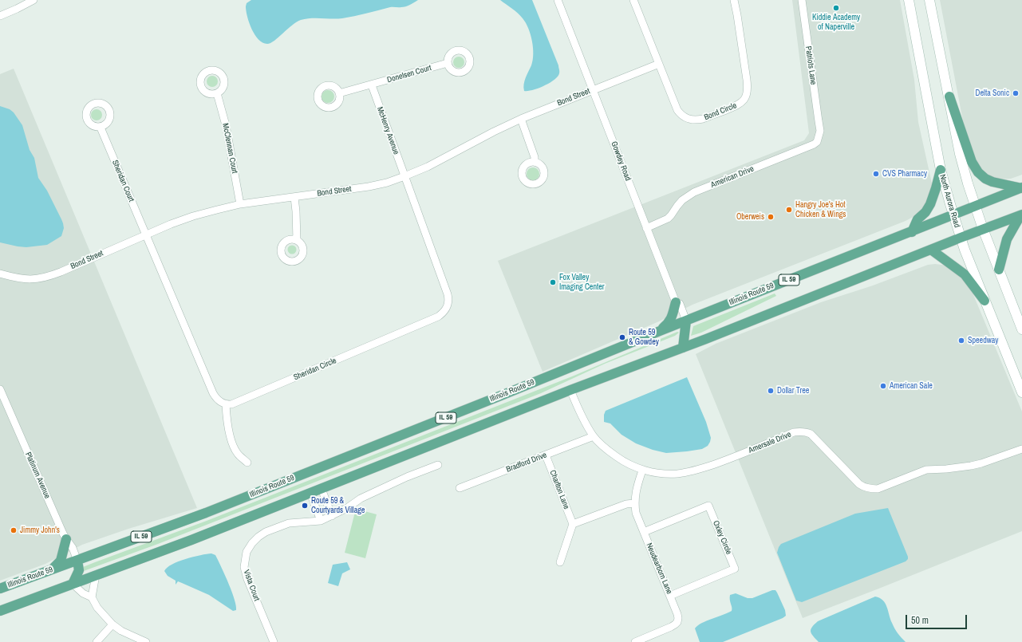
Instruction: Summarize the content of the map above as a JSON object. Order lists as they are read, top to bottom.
{
  "streets": {
    "main road": ["North Aurora Road", "IL 59", "Illinois Route 59"],
    "street": [
      "Patriots Lane",
      "Donelsen Court",
      "Bond Street",
      "Bond Circle",
      "McHenry Avenue",
      "McClennan Court",
      "Gowdey Road",
      "American Drive",
      "Sheridan Court",
      "Sheridan Circle",
      "Amersale Drive",
      "Bradford Drive",
      "Platinum Avenue",
      "Charlton Lane",
      "Oxley Circle",
      "Neudearborn Lane",
      "Vista Court"
    ]
  },
  "crossings": [
    ["Patriots Lane", "American Drive"],
    ["Donelsen Court", "McHenry Avenue"],
    ["Bond Street", "Bond Circle"],
    ["Bond Street", "McHenry Avenue"],
    ["Bond Street", "McClennan Court"],
    ["Bond Street", "Gowdey Road"],
    ["Bond Street", "Sheridan Court"],
    ["Bond Street", "Sheridan Circle"],
    ["McHenry Avenue", "Sheridan Circle"],
    ["Gowdey Road", "American Drive"],
    ["Gowdey Road", "Illinois Route 59"],
    ["North Aurora Road", "IL 59"],
    ["North Aurora Road", "Illinois Route 59"],
    ["IL 59", "Amersale Drive"],
    ["Illinois Route 59", "Platinum Avenue"],
    ["Amersale Drive", "Bradford Drive"],
    ["Amersale Drive", "Neudearborn Lane"],
    ["Bradford Drive", "Charlton Lane"],
    ["Oxley Circle", "Neudearborn Lane"]
  ],
  "places": [
    "Kiddie Academy of Naperville",
    "Delta Sonic",
    "CVS Pharmacy",
    "Hangry Joe's Hot Chicken & Wings",
    "Oberweis",
    "Fox Valley Imaging Center",
    "Route 59 & Gowdey",
    "Speedway",
    "American Sale",
    "Dollar Tree",
    "Route 59 & Courtyards Village",
    "Jimmy John's"
  ],
  "scale_bar": "50 m"
}
